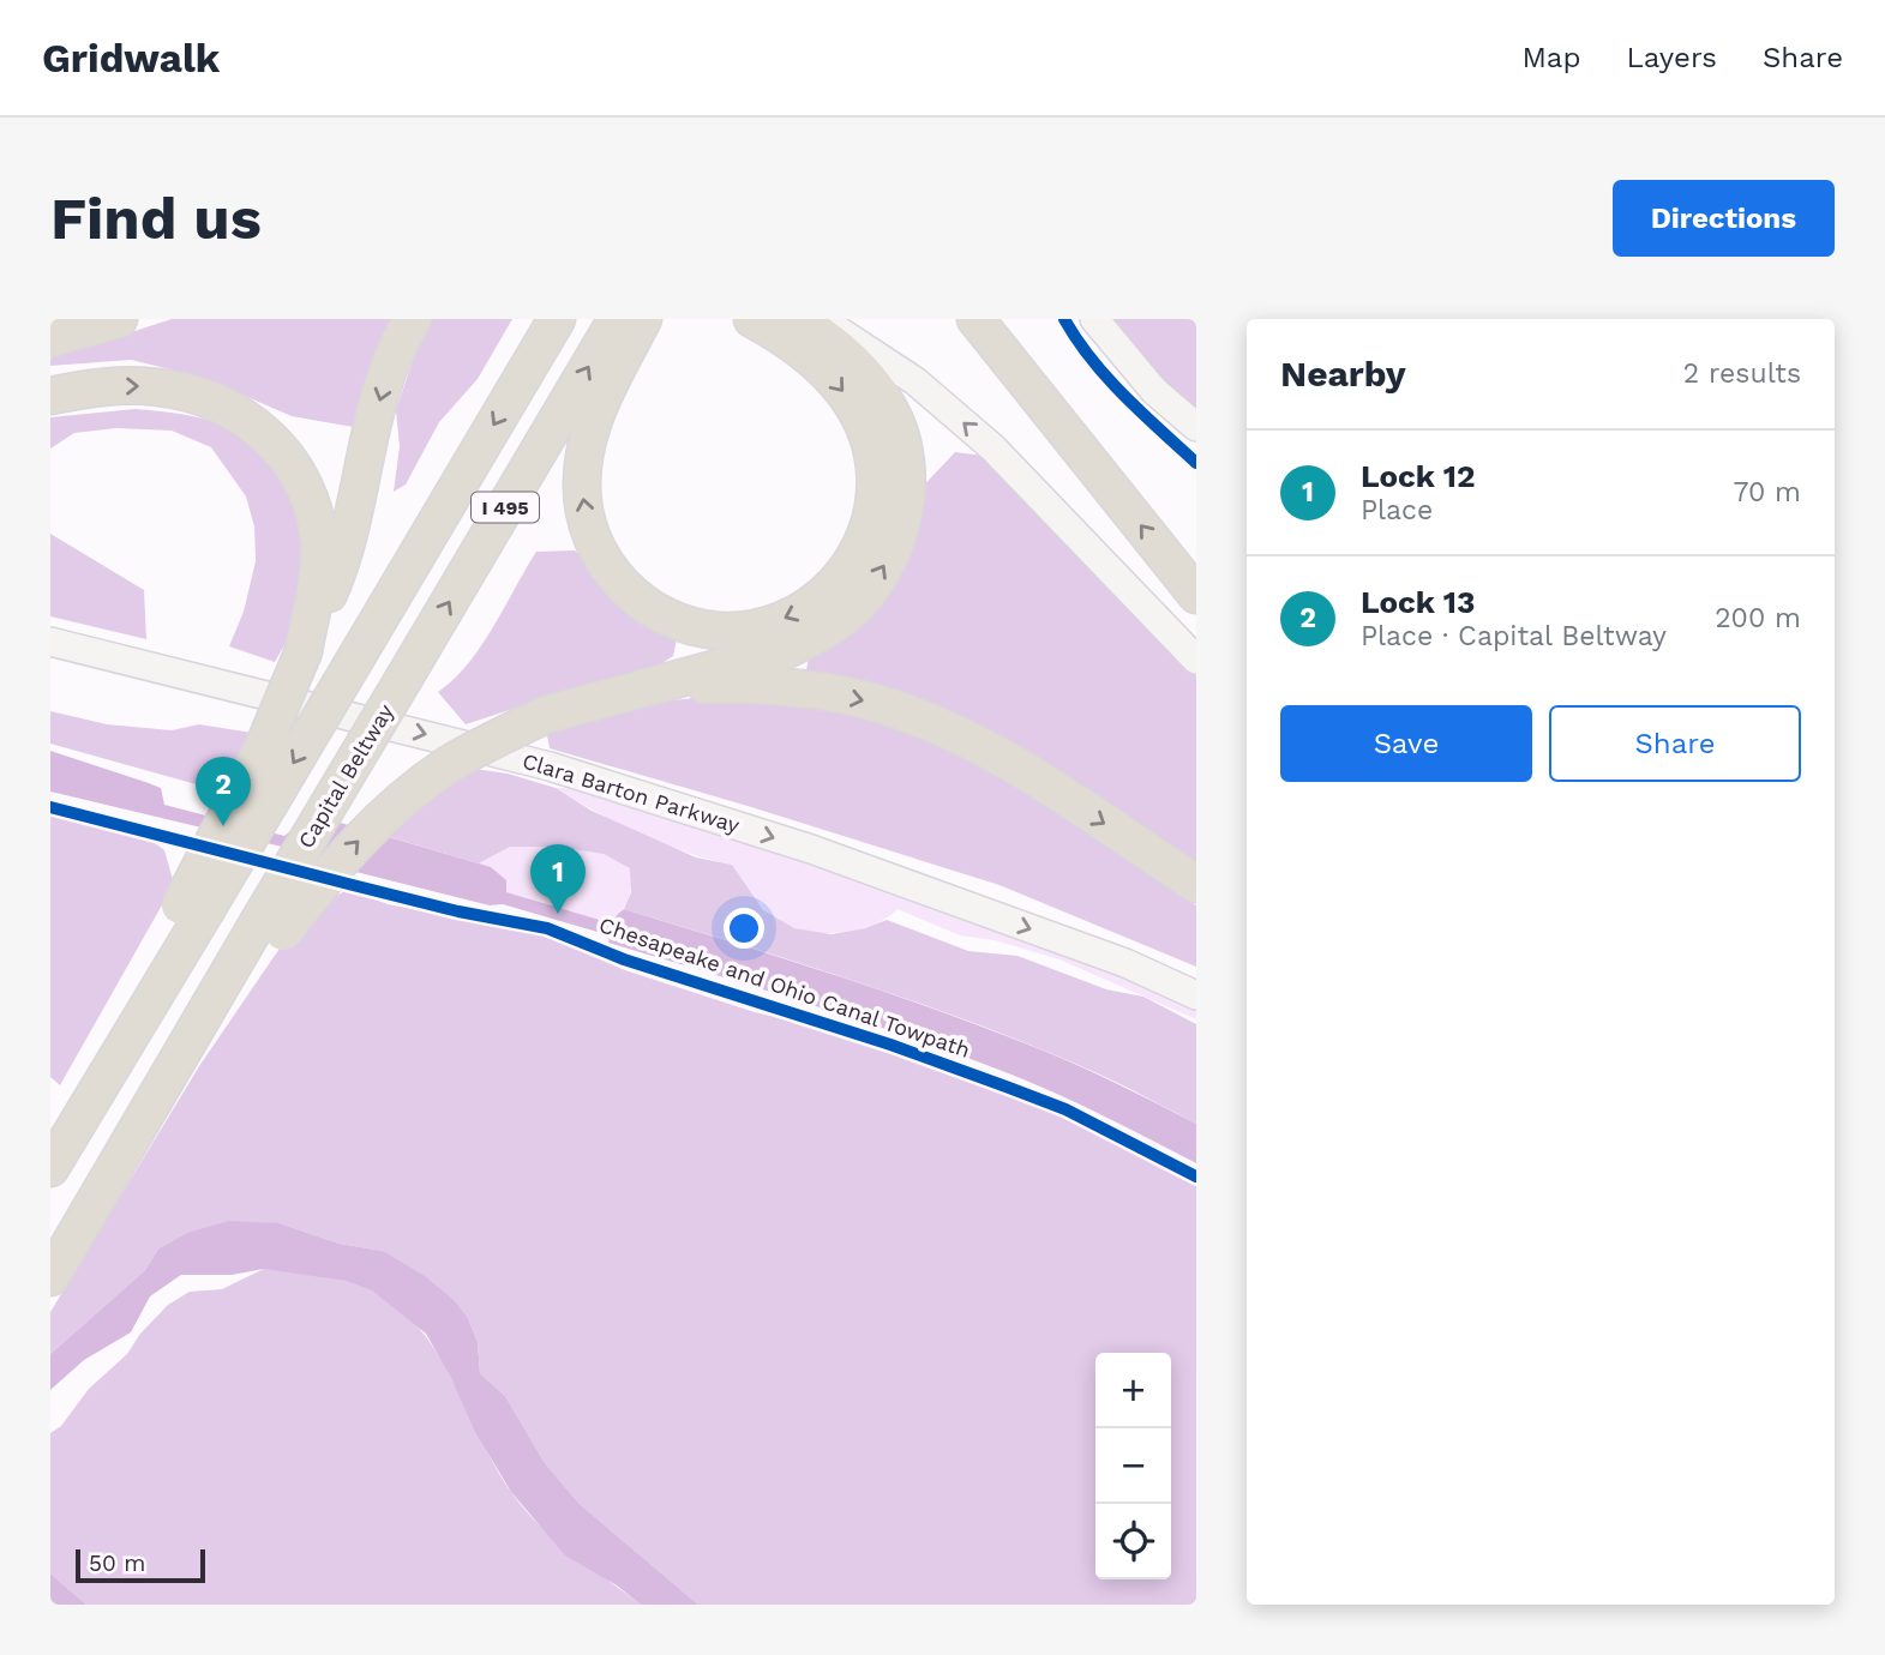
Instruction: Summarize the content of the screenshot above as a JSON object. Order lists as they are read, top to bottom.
{
  "streets": {
    "highway": ["I 495", "Capital Beltway"],
    "main road": ["Clara Barton Parkway"],
    "cycle path": ["Chesapeake and Ohio Canal Towpath"]
  },
  "one_way": ["Clara Barton Parkway"],
  "scale_bar": "50 m",
  "page": {
    "header": "Gridwalk",
    "nav": ["Map", "Layers", "Share"],
    "buttons": [
      "Directions",
      ["Save", "Share"]
    ],
    "title": "Find us",
    "heading": ["Nearby", "2 results"],
    "list": [
      {
        "mark": "1",
        "name": "Lock 12",
        "note": "Place",
        "value": "70 m"
      },
      {
        "mark": "2",
        "name": "Lock 13",
        "note": "Place · Capital Beltway",
        "value": "200 m"
      }
    ],
    "pins": ["2", "1"],
    "map_buttons": ["+", "−"],
    "scale": "50 m"
  }
}
